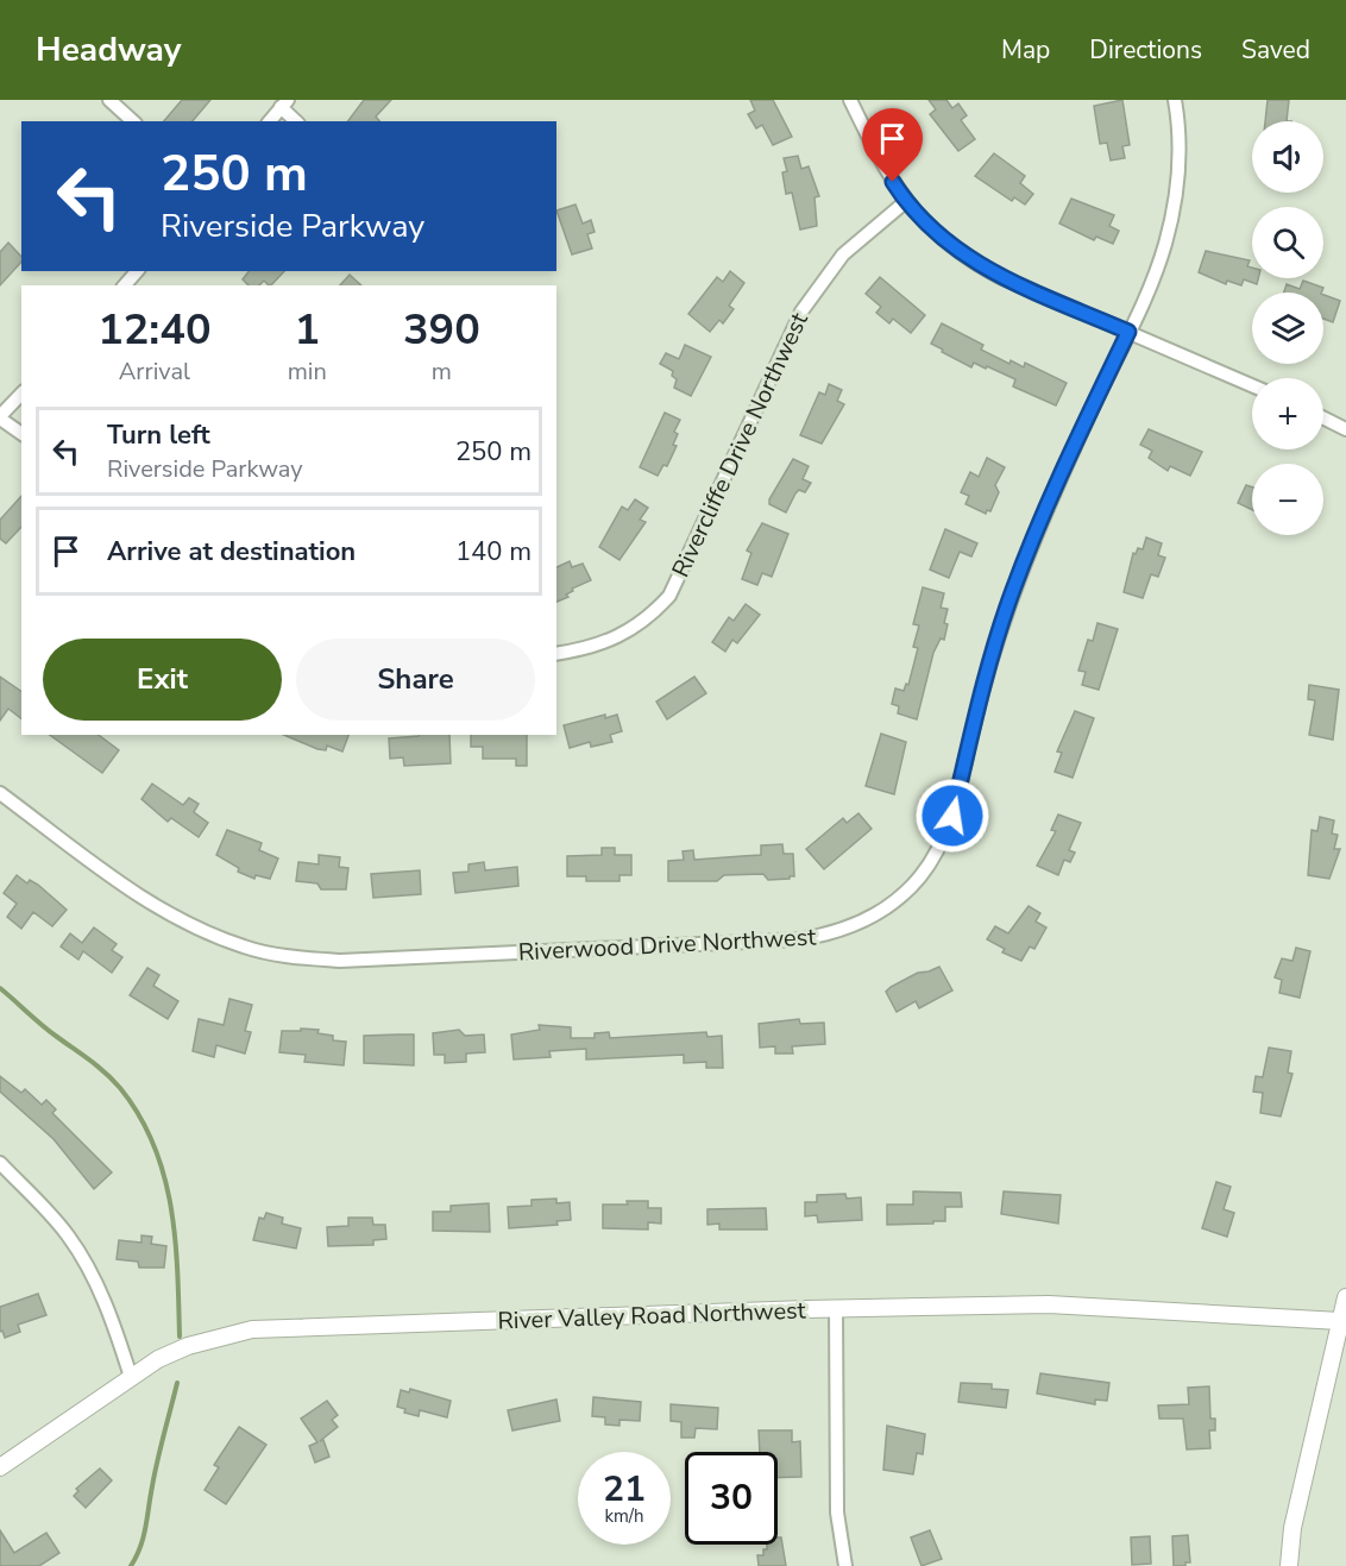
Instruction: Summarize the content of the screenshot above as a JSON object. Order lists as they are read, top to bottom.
{
  "streets": {
    "street": ["Rivercliffe Drive Northwest", "Riverwood Drive Northwest", "River Valley Road Northwest"]
  },
  "page": {
    "header": "Headway",
    "nav": ["Map", "Directions", "Saved"],
    "map_buttons": ["+", "−"],
    "turn": ["250 m", "Riverside Parkway"],
    "eta": [
      "12:40",
      "Arrival",
      "1",
      "min",
      "390",
      "m"
    ],
    "list": [
      {
        "name": "Turn left",
        "note": "Riverside Parkway",
        "value": "250 m"
      },
      {
        "name": "Arrive at destination",
        "value": "140 m"
      }
    ],
    "buttons": ["Exit", "Share"],
    "speed": "21 km/h",
    "limit": "30"
  }
}
